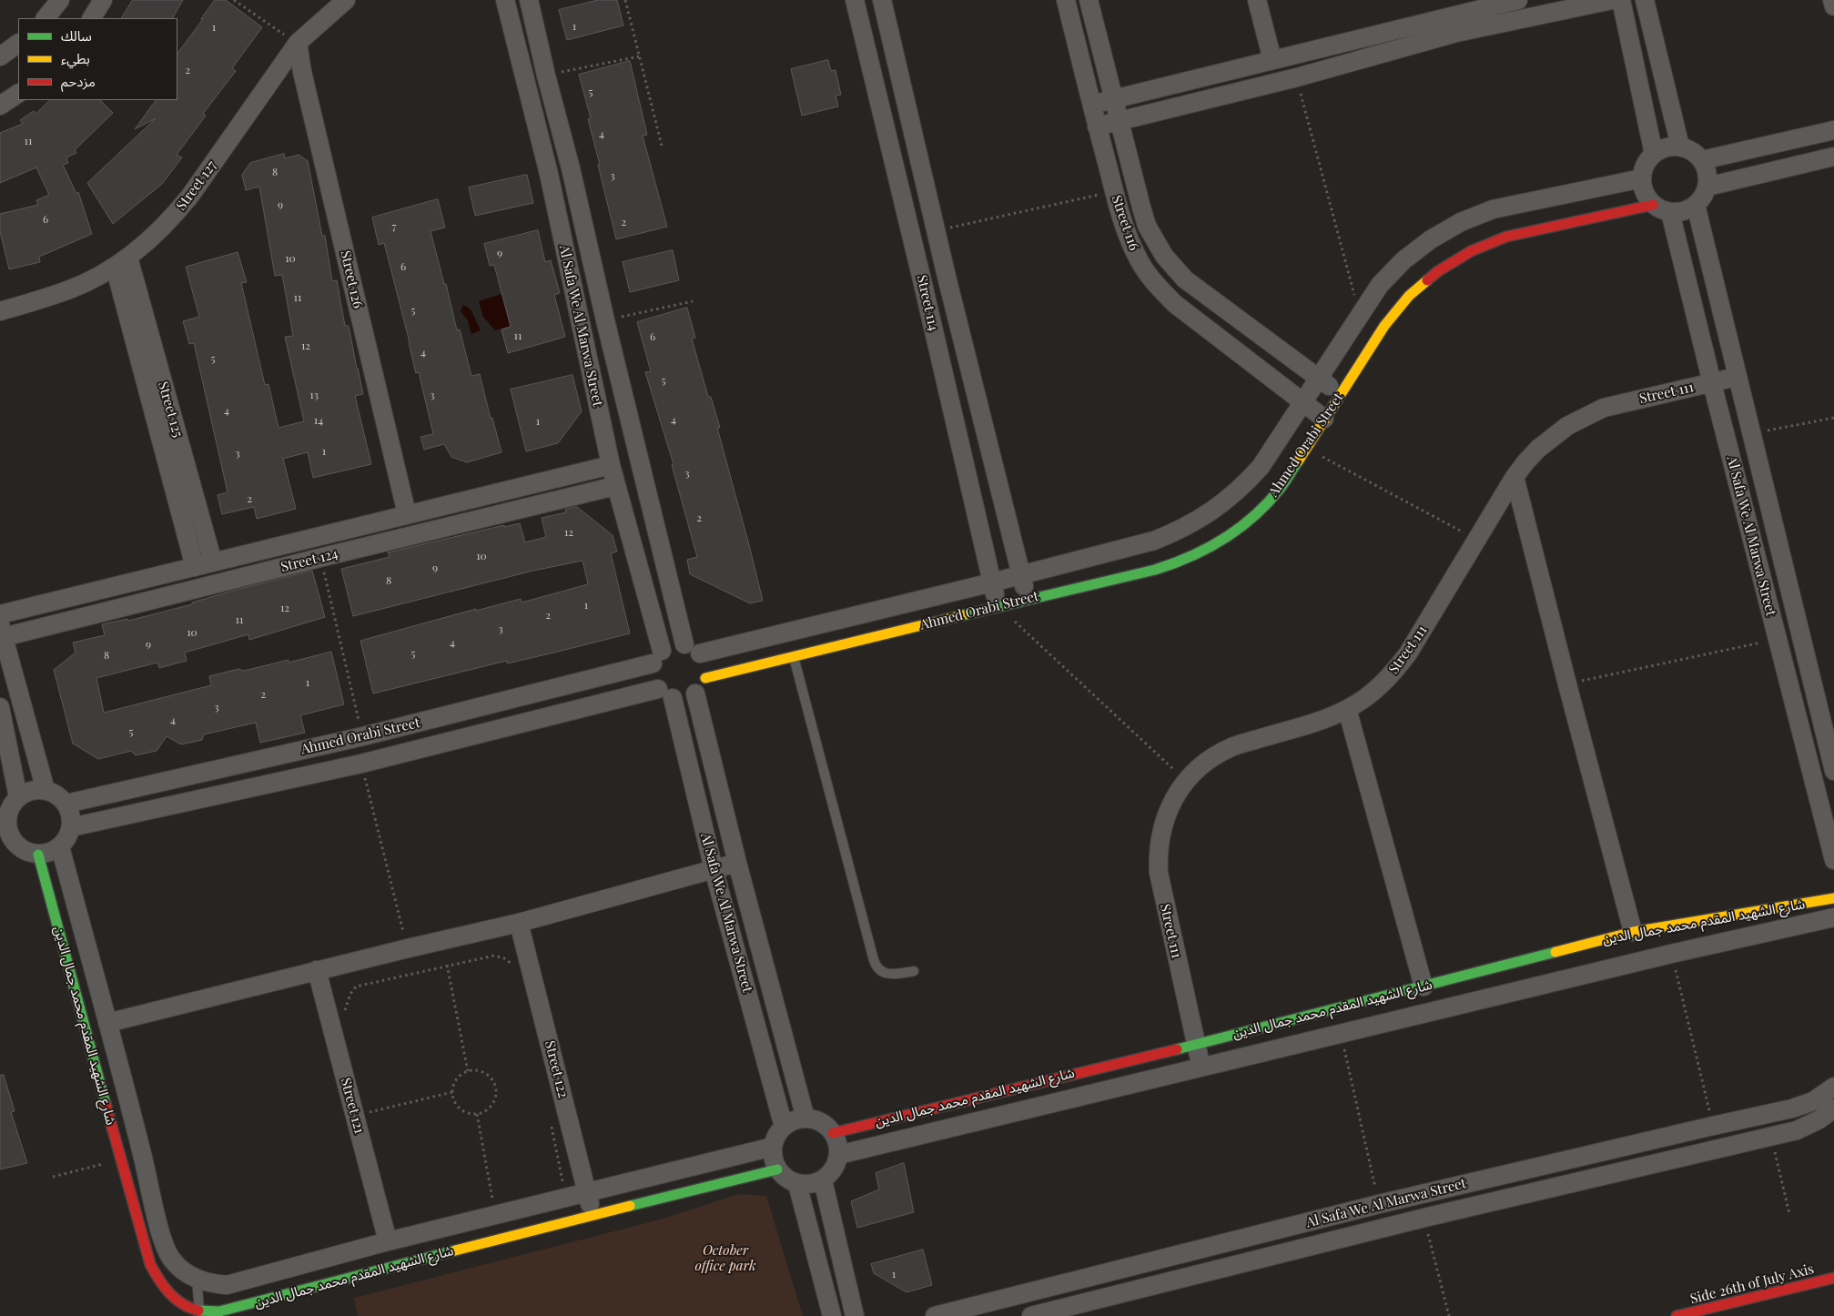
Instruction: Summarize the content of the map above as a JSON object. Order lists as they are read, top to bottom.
{
  "streets": {
    "street": [
      "Street 127",
      "Street 116",
      "Street 126",
      "Street 114",
      "Al Safa We Al Marwa Street",
      "Street 111",
      "Street 125",
      "Ahmed Orabi Street",
      "Street 124",
      "شارع الشهيد المقدم محمد جمال الدين",
      "Street 122",
      "Street 121",
      "Side 26th of July Axis"
    ]
  },
  "crossings": [
    ["Street 127", "Street 126"],
    ["Street 127", "Street 125"],
    ["Street 116", "Ahmed Orabi Street"],
    ["Street 126", "Street 124"],
    ["Street 114", "Ahmed Orabi Street"],
    ["Al Safa We Al Marwa Street", "Street 111"],
    ["Al Safa We Al Marwa Street", "Ahmed Orabi Street"],
    ["Al Safa We Al Marwa Street", "Street 124"],
    ["Al Safa We Al Marwa Street", "شارع الشهيد المقدم محمد جمال الدين"],
    ["Street 111", "شارع الشهيد المقدم محمد جمال الدين"],
    ["Street 125", "Street 124"],
    ["Ahmed Orabi Street", "شارع الشهيد المقدم محمد جمال الدين"],
    ["شارع الشهيد المقدم محمد جمال الدين", "Street 122"],
    ["شارع الشهيد المقدم محمد جمال الدين", "Street 121"]
  ],
  "parks": ["October office park"],
  "house_numbers": [
    "1",
    "1",
    "2",
    "5",
    "4",
    "11",
    "8",
    "3",
    "9",
    "6",
    "2",
    "7",
    "9",
    "10",
    "6",
    "11",
    "5",
    "11",
    "6",
    "12",
    "4",
    "5",
    "5",
    "13",
    "3",
    "4",
    "4",
    "14",
    "1",
    "1",
    "3",
    "3",
    "2",
    "2",
    "12",
    "10",
    "9",
    "8",
    "1",
    "12",
    "2",
    "11",
    "3",
    "10",
    "4",
    "9",
    "5",
    "8",
    "1",
    "2",
    "3",
    "4",
    "5",
    "1"
  ],
  "legend": ["سالك", "بطيء", "مزدحم"]
}
